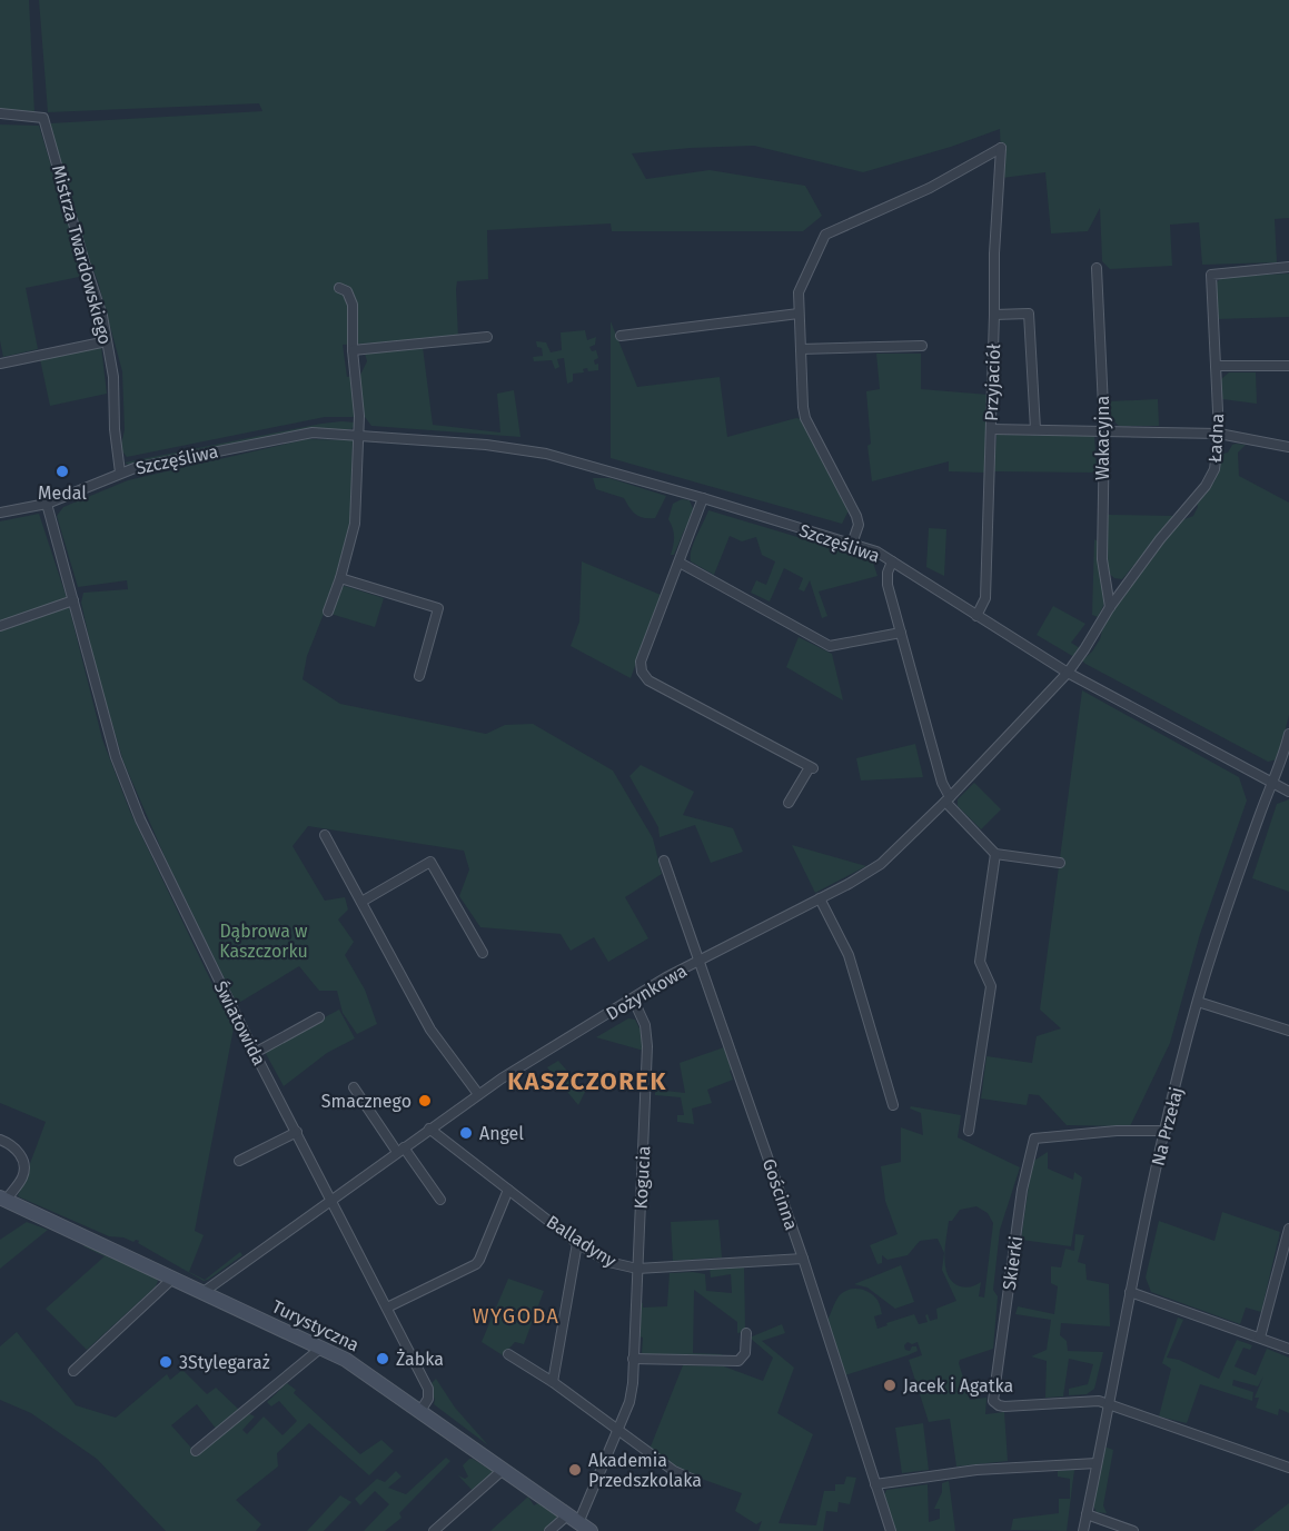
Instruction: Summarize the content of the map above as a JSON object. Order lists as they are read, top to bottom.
{
  "streets": {
    "main road": ["Turystyczna"],
    "street": [
      "Mistrza Twardowskiego",
      "Przyjaciół",
      "Wakacyjna",
      "Ładna",
      "Szczęśliwa",
      "Dożynkowa",
      "Światowida",
      "Na Przełaj",
      "Kogucia",
      "Gościnna",
      "Balladyny",
      "Skierki"
    ]
  },
  "crossings": [
    ["Mistrza Twardowskiego", "Szczęśliwa"],
    ["Przyjaciół", "Szczęśliwa"],
    ["Wakacyjna", "Ładna"],
    ["Ładna", "Szczęśliwa"],
    ["Ładna", "Dożynkowa"],
    ["Szczęśliwa", "Dożynkowa"],
    ["Szczęśliwa", "Światowida"],
    ["Szczęśliwa", "Na Przełaj"],
    ["Dożynkowa", "Światowida"],
    ["Dożynkowa", "Kogucia"],
    ["Dożynkowa", "Gościnna"],
    ["Dożynkowa", "Balladyny"],
    ["Dożynkowa", "Turystyczna"],
    ["Światowida", "Turystyczna"],
    ["Na Przełaj", "Skierki"],
    ["Kogucia", "Balladyny"],
    ["Kogucia", "Turystyczna"],
    ["Gościnna", "Balladyny"]
  ],
  "districts": ["KASZCZOREK", "WYGODA"],
  "parks": ["Dąbrowa w Kaszczorku"],
  "places": [
    "Medal",
    "Smacznego",
    "Angel",
    "Żabka",
    "3Stylegaraż",
    "Jacek i Agatka",
    "Akademia Przedszkolaka"
  ]
}
